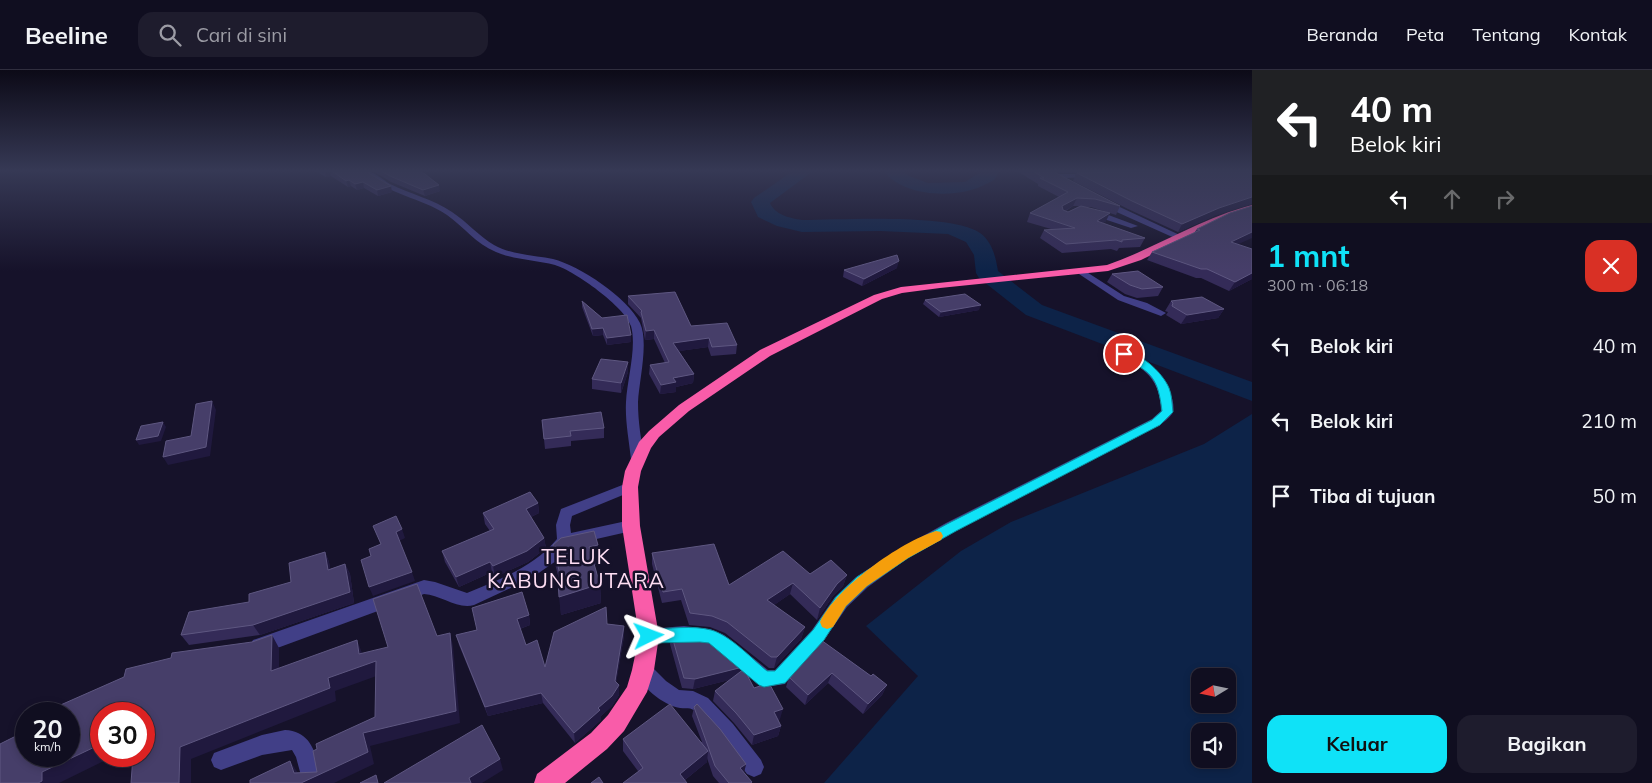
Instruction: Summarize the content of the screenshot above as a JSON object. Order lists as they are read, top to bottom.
{
  "districts": ["TELUK KABUNG UTARA"],
  "north": "left",
  "page": {
    "header": "Beeline",
    "search": "Cari di sini",
    "nav": [
      "Beranda",
      "Peta",
      "Tentang",
      "Kontak"
    ],
    "turn": ["40 m", "Belok kiri"],
    "heading": ["1 mnt", "300 m · 06:18"],
    "list": [
      {
        "name": "Belok kiri",
        "value": "40 m"
      },
      {
        "name": "Belok kiri",
        "value": "210 m"
      },
      {
        "name": "Tiba di tujuan",
        "value": "50 m"
      }
    ],
    "speed": "20 km/h",
    "limit": "30",
    "buttons": ["Keluar", "Bagikan"]
  }
}
